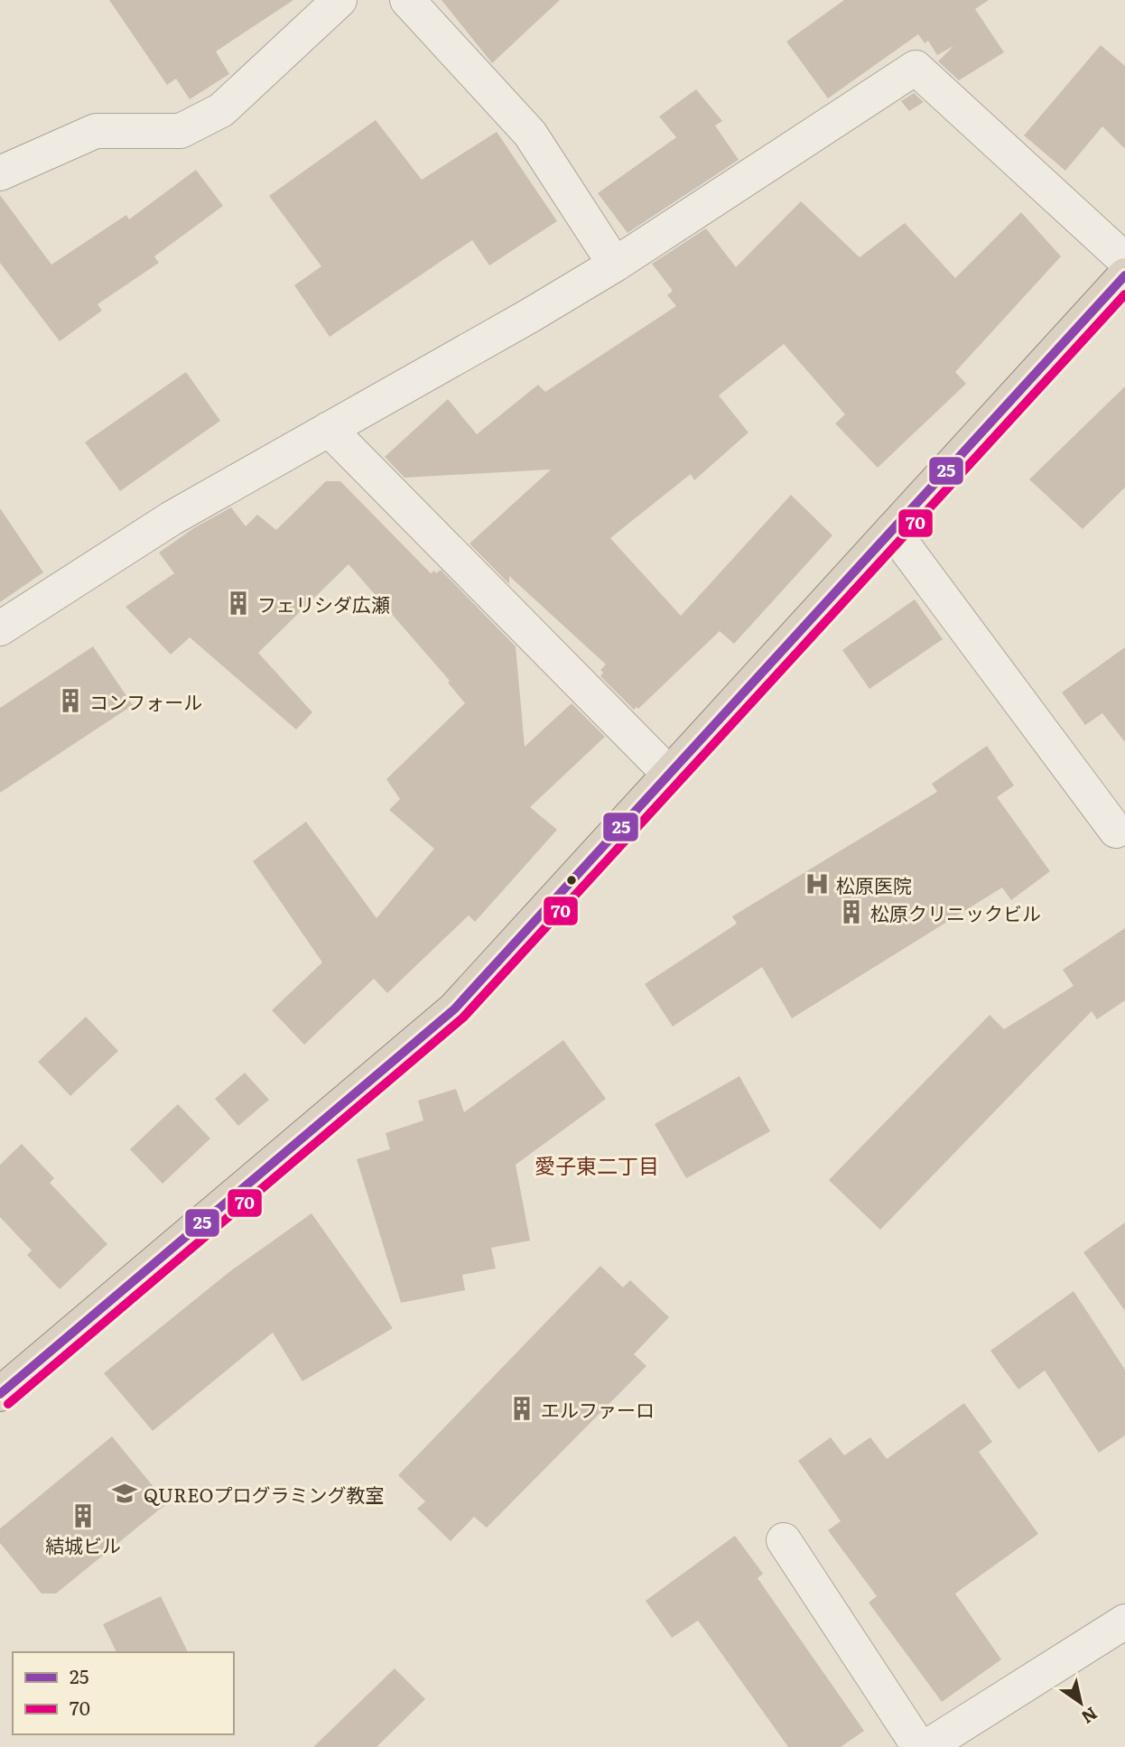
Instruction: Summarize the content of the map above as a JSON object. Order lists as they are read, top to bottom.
{
  "districts": ["愛子東二丁目"],
  "places": {
    "building": [
      "フェリシダ広瀬",
      "コンフォール",
      "松原クリニックビル",
      "エルファーロ",
      "結城ビル"
    ],
    "hospital": ["松原医院"],
    "school or university": ["QUREOプログラミング教室"]
  },
  "lines": ["transit line 25", "transit line 70"],
  "legend": ["25", "70"],
  "north": "bottom right"
}
